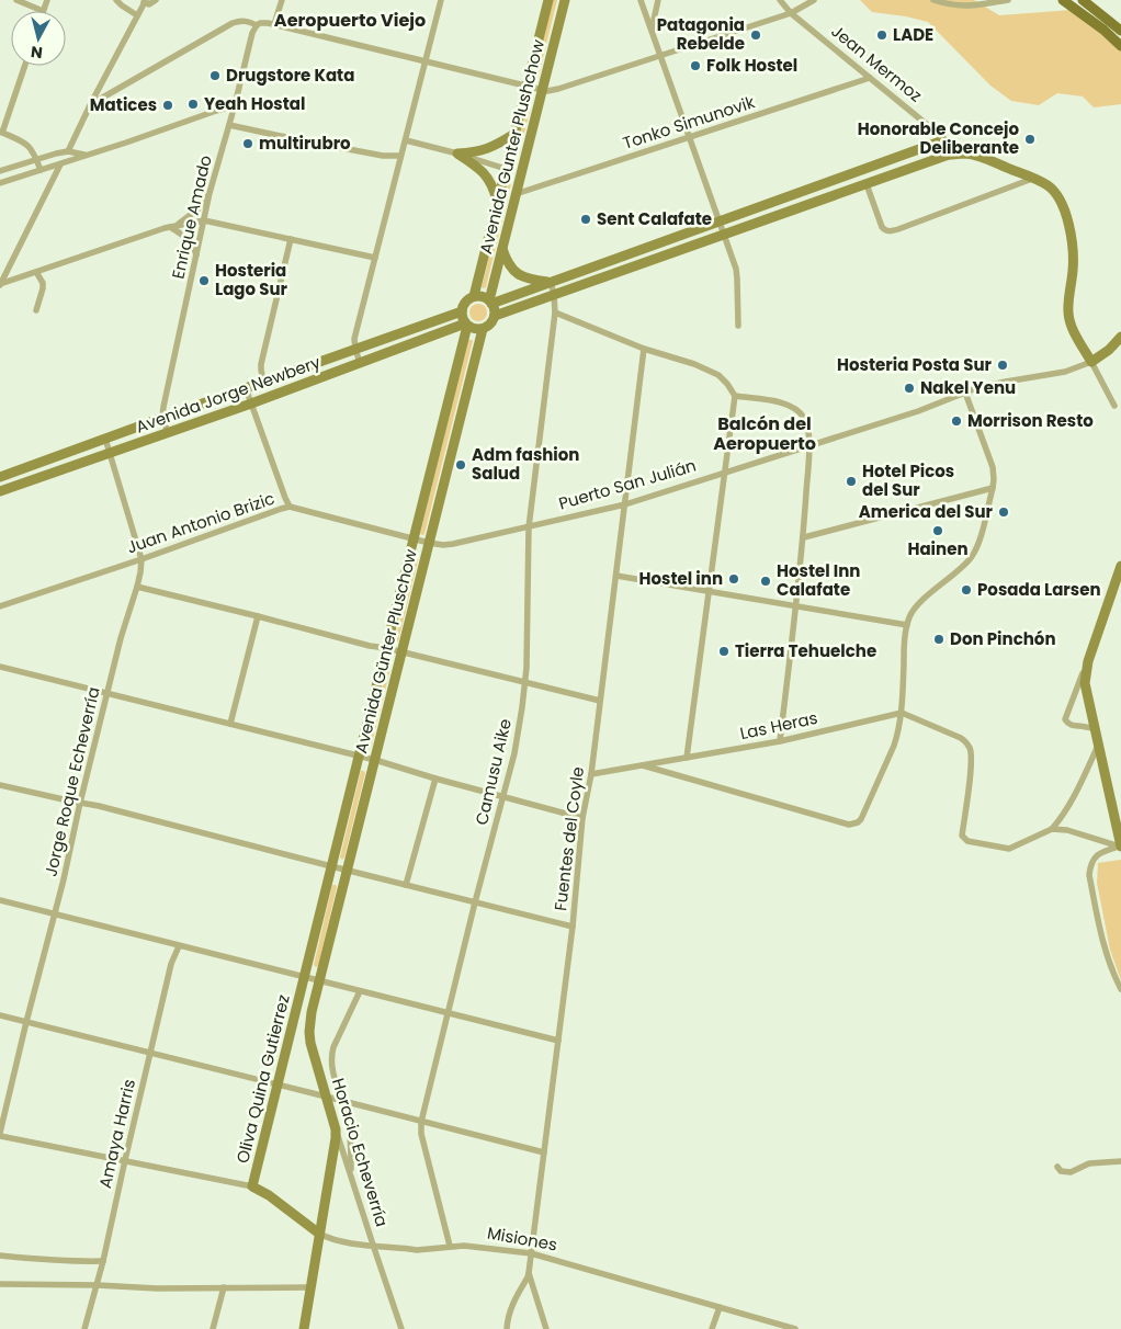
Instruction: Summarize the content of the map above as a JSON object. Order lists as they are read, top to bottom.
{
  "streets": {
    "street": [
      "Jean Mermoz",
      "Tonko Simunovik",
      "Avenida Gunter Plushchow",
      "Enrique Amado",
      "Avenida Jorge Newbery",
      "Puerto San Julián",
      "Juan Antonio Brizic",
      "Avenida Günter Pluschow",
      "Las Heras",
      "Camusu Aike",
      "Jorge Roque Echeverría",
      "Fuentes del Coyle",
      "Oliva Quina Gutierrez",
      "Amaya Harris",
      "Horacio Echeverría",
      "Misiones"
    ]
  },
  "crossings": [
    ["Jean Mermoz", "Tonko Simunovik"],
    ["Tonko Simunovik", "Avenida Gunter Plushchow"],
    ["Avenida Gunter Plushchow", "Avenida Jorge Newbery"],
    ["Avenida Gunter Plushchow", "Avenida Günter Pluschow"],
    ["Enrique Amado", "Avenida Jorge Newbery"],
    ["Avenida Jorge Newbery", "Avenida Günter Pluschow"],
    ["Avenida Jorge Newbery", "Jorge Roque Echeverría"],
    ["Puerto San Julián", "Juan Antonio Brizic"],
    ["Puerto San Julián", "Avenida Günter Pluschow"],
    ["Puerto San Julián", "Camusu Aike"],
    ["Puerto San Julián", "Fuentes del Coyle"],
    ["Juan Antonio Brizic", "Avenida Günter Pluschow"],
    ["Juan Antonio Brizic", "Jorge Roque Echeverría"],
    ["Avenida Günter Pluschow", "Oliva Quina Gutierrez"],
    ["Avenida Günter Pluschow", "Horacio Echeverría"],
    ["Las Heras", "Fuentes del Coyle"],
    ["Camusu Aike", "Misiones"],
    ["Fuentes del Coyle", "Misiones"],
    ["Oliva Quina Gutierrez", "Misiones"],
    ["Horacio Echeverría", "Misiones"]
  ],
  "districts": ["Aeropuerto Viejo", "Balcón del Aeropuerto"],
  "places": [
    "Patagonia Rebelde",
    "LADE",
    "Folk Hostel",
    "Drugstore Kata",
    "Yeah Hostal",
    "Matices",
    "Honorable Concejo Deliberante",
    "multirubro",
    "Sent Calafate",
    "Hosteria Lago Sur",
    "Hosteria Posta Sur",
    "Nakel Yenu",
    "Morrison Resto",
    "Adm fashion Salud",
    "Hotel Picos del Sur",
    "America del Sur",
    "Hainen",
    "Hostel inn",
    "Hostel Inn Calafate",
    "Posada Larsen",
    "Don Pinchón",
    "Tierra Tehuelche"
  ],
  "north": "bottom"
}
